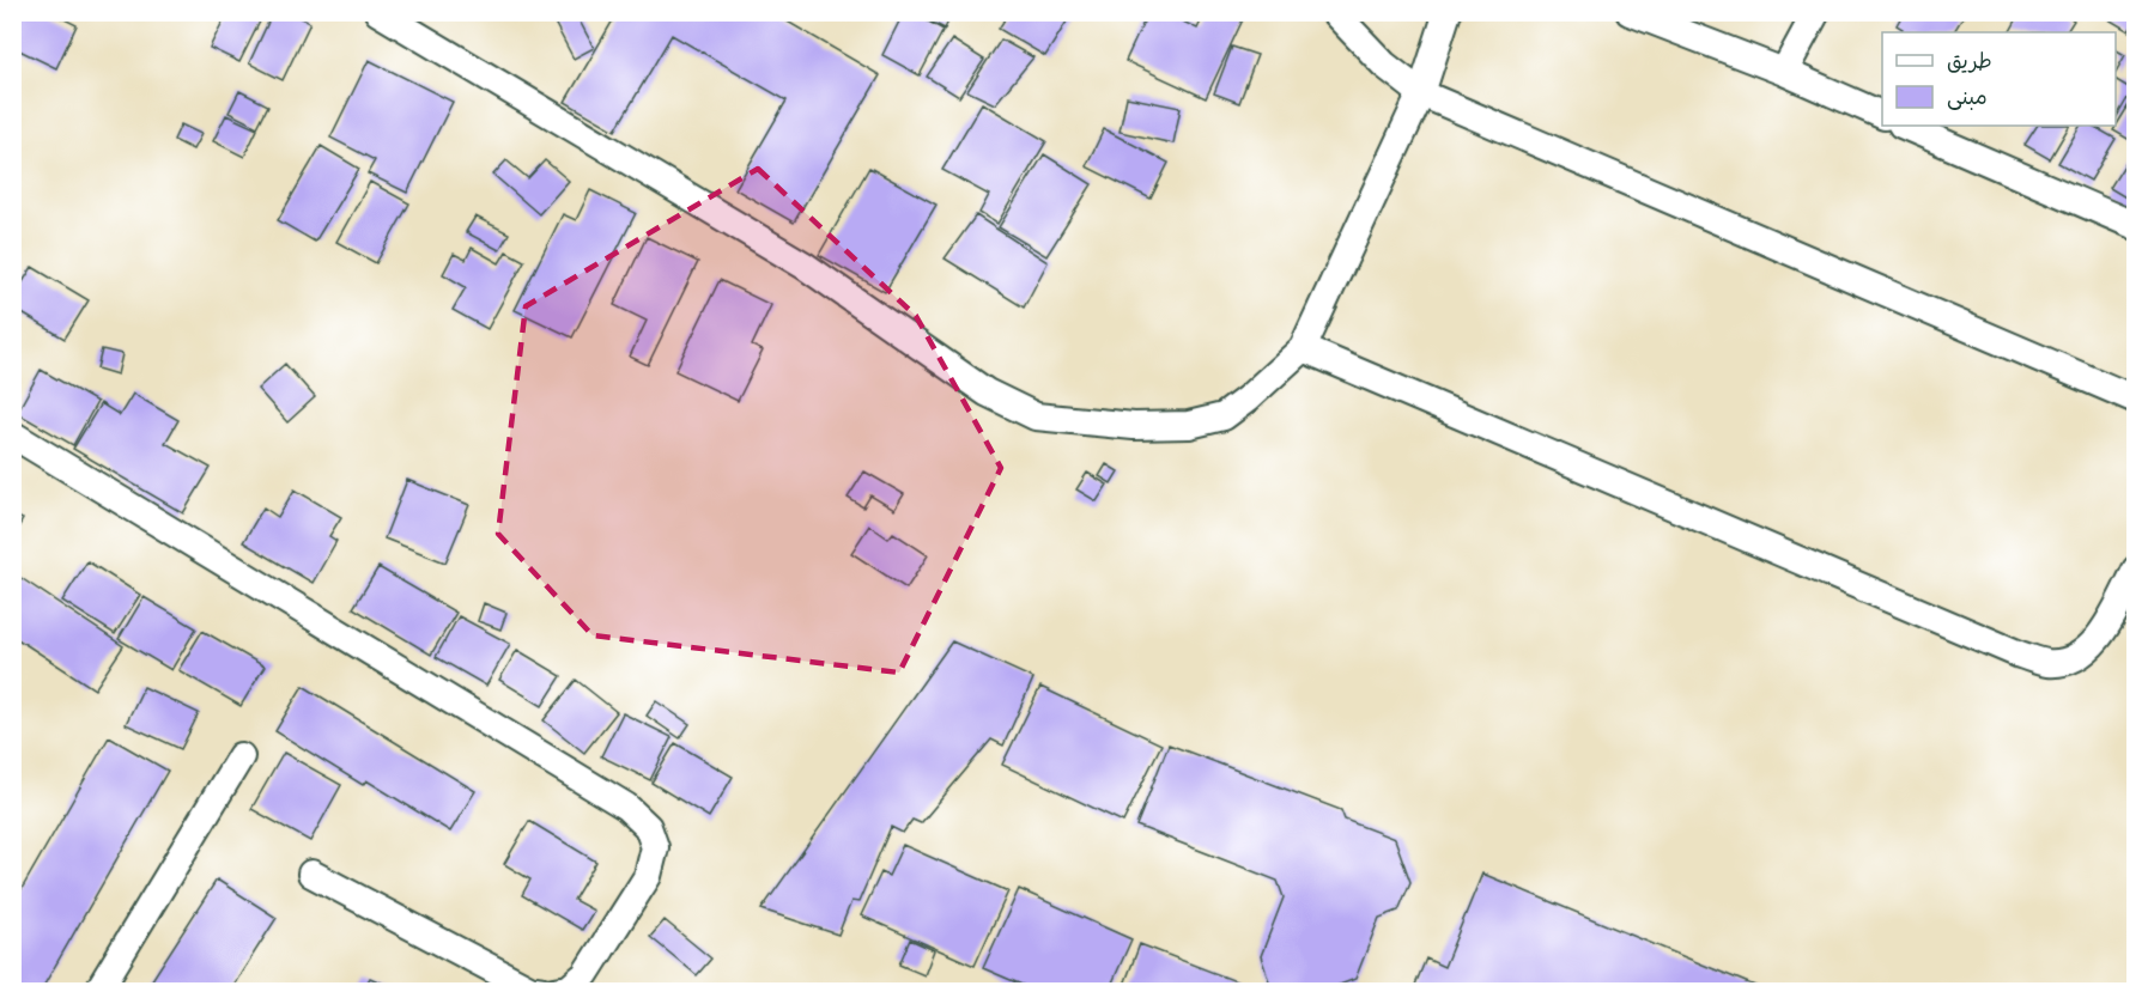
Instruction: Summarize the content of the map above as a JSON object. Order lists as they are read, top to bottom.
{
  "legend": ["طريق", "مبنى"]
}
